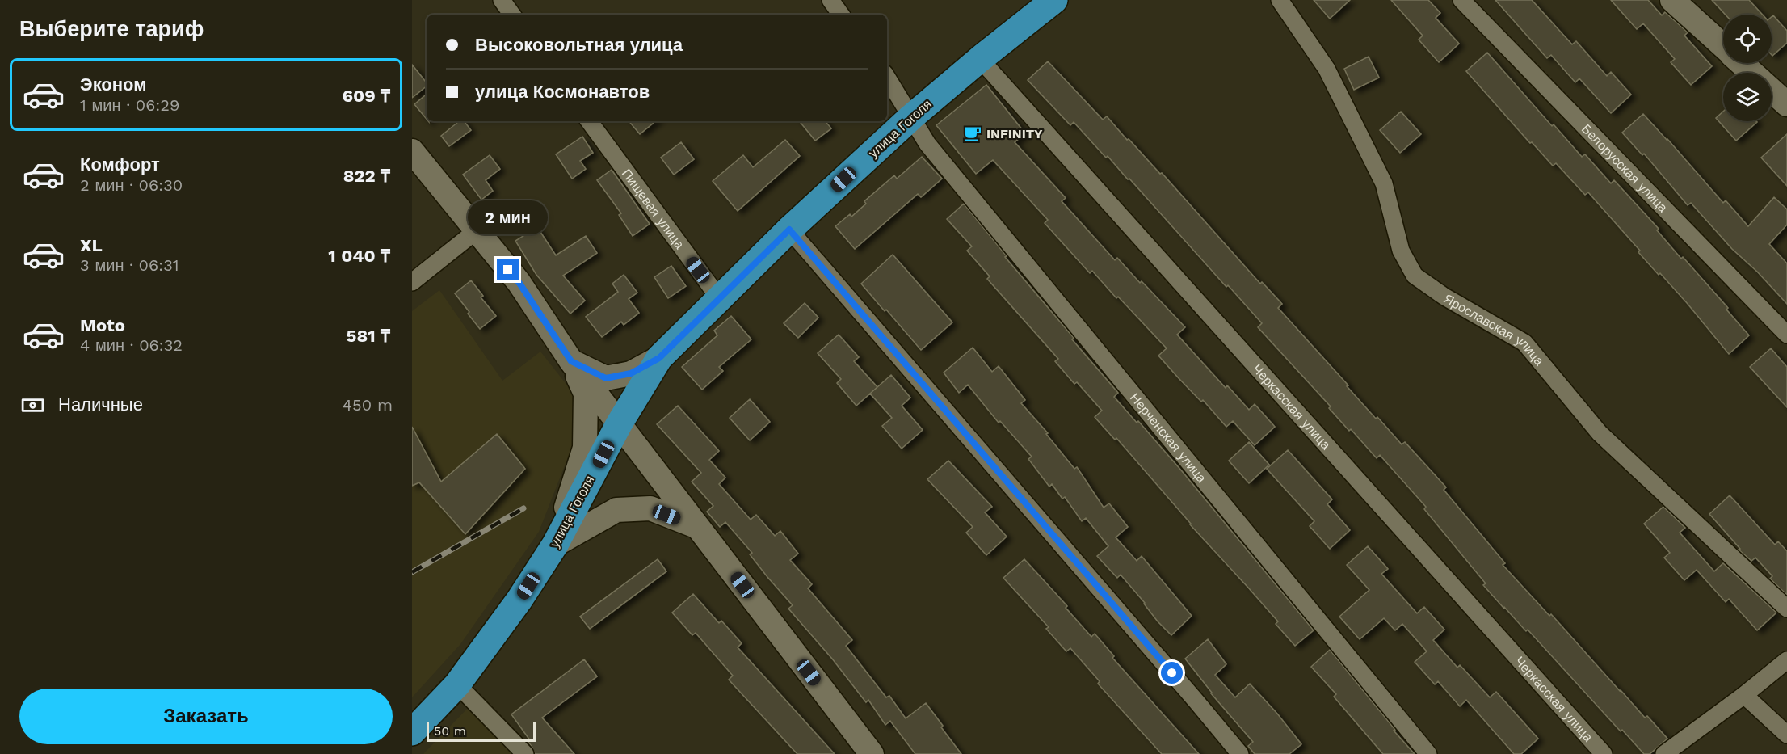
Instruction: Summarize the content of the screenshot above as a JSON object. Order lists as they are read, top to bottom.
{
  "streets": {
    "highway": ["улица Гоголя"],
    "street": [
      "Белорусская улица",
      "Пищевая улица",
      "Ярославская улица",
      "Черкасская улица",
      "Нерченская улица"
    ]
  },
  "crossings": [
    ["улица Гоголя", "Пищевая улица"],
    ["улица Гоголя", "Черкасская улица"],
    ["улица Гоголя", "Нерченская улица"]
  ],
  "places": {
    "cafe": ["INFINITY"]
  },
  "scale_bar": "50 m",
  "page": {
    "heading": "Выберите тариф",
    "banner": ["Высоковольтная улица", "улица Космонавтов"],
    "list": [
      {
        "name": "Эконом",
        "note": "1 мин · 06:29",
        "value": "609 ₸"
      },
      {
        "name": "Комфорт",
        "note": "2 мин · 06:30",
        "value": "822 ₸"
      },
      {
        "name": "XL",
        "note": "3 мин · 06:31",
        "value": "1 040 ₸"
      },
      {
        "name": "Moto",
        "note": "4 мин · 06:32",
        "value": "581 ₸"
      }
    ],
    "bubble": "2 мин",
    "pay": ["Наличные", "450 m"],
    "buttons": "Заказать",
    "scale": "50 m"
  }
}
